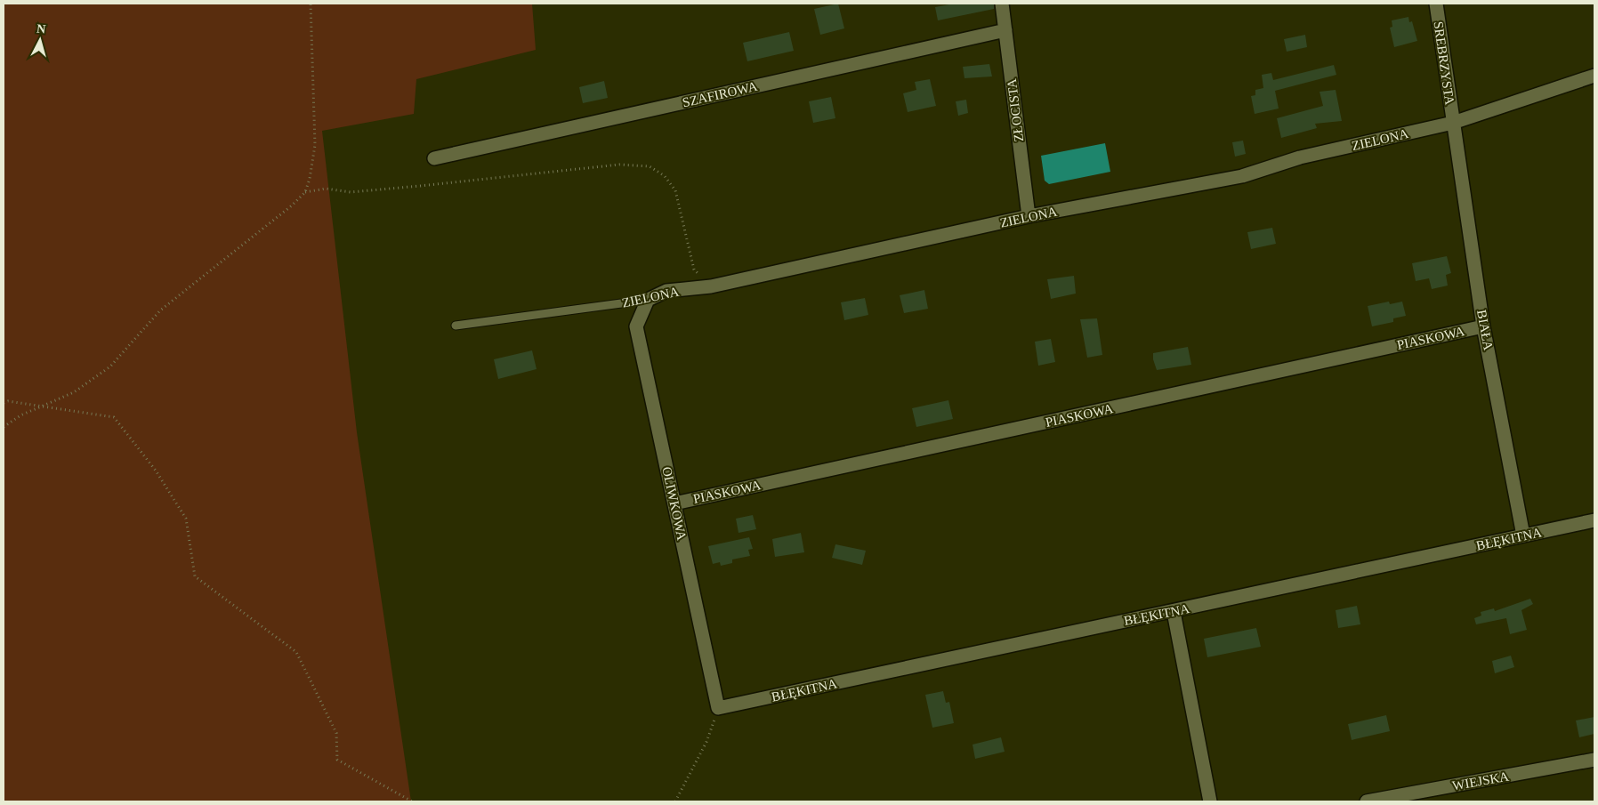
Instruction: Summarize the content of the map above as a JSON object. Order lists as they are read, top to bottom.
{
  "streets": {
    "street": [
      "SREBRZYSTA",
      "SZAFIROWA",
      "ZŁOCISTA",
      "ZIELONA",
      "BIAŁA",
      "PIASKOWA",
      "OLIWKOWA",
      "BŁĘKITNA",
      "WIEJSKA"
    ]
  },
  "crossings": [
    ["SREBRZYSTA", "ZIELONA"],
    ["SREBRZYSTA", "BIAŁA"],
    ["SZAFIROWA", "ZŁOCISTA"],
    ["ZŁOCISTA", "ZIELONA"],
    ["ZIELONA", "BIAŁA"],
    ["ZIELONA", "OLIWKOWA"],
    ["BIAŁA", "PIASKOWA"],
    ["BIAŁA", "BŁĘKITNA"],
    ["PIASKOWA", "OLIWKOWA"],
    ["OLIWKOWA", "BŁĘKITNA"]
  ],
  "north": "top"
}
